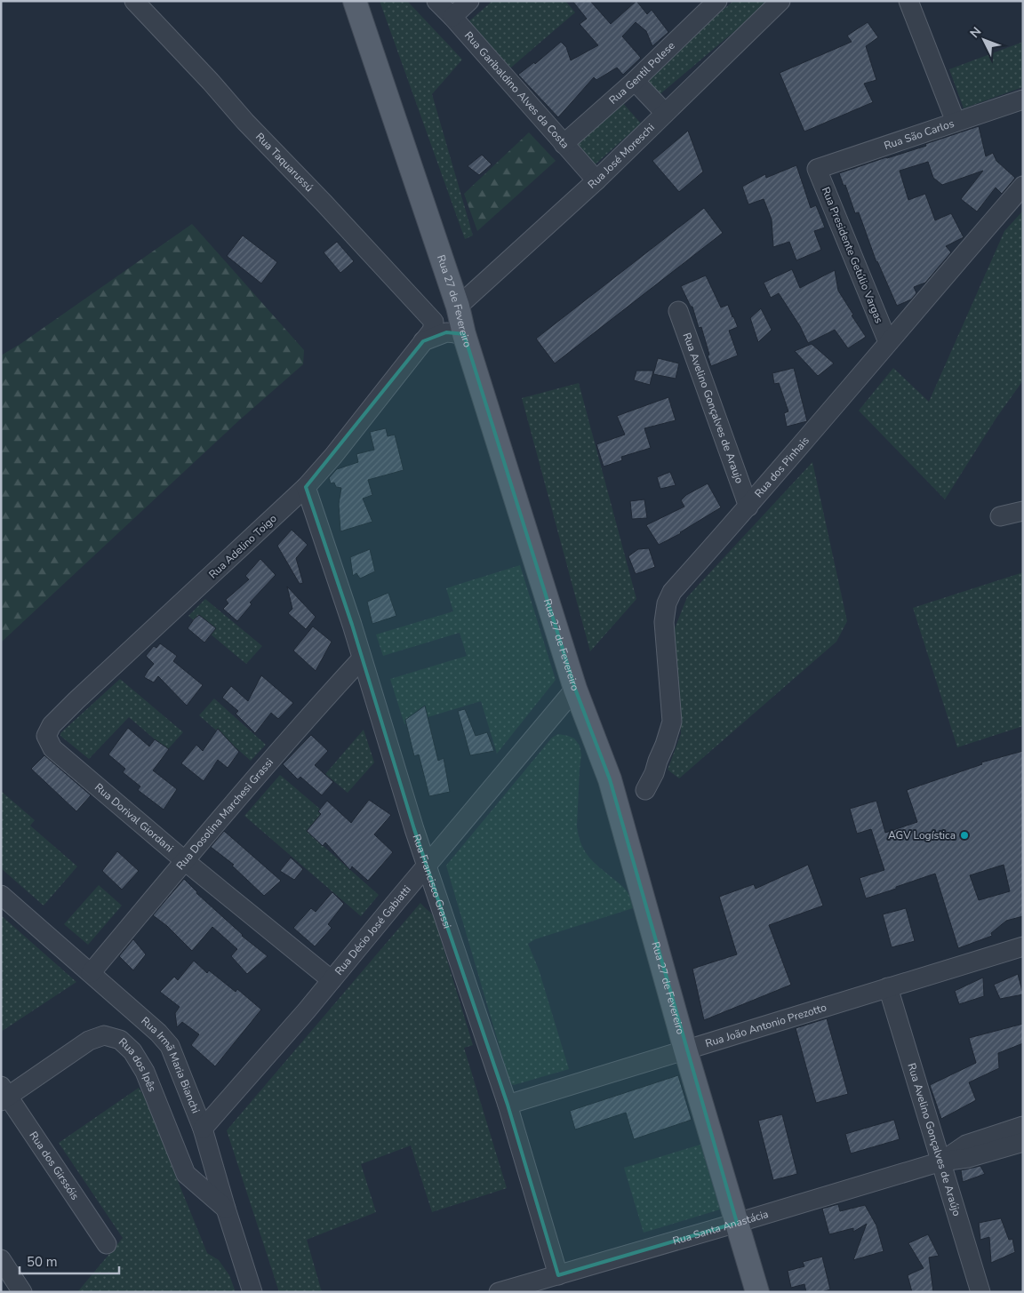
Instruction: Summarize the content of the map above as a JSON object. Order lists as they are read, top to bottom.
{
  "streets": {
    "main road": ["Rua 27 de Fevereiro"],
    "street": [
      "Rua Gentil Polese",
      "Rua Garibaldino Alves da Costa",
      "Rua São Carlos",
      "Rua José Moreschi",
      "Rua Taquarussú",
      "Rua Presidente Getúlio Vargas",
      "Rua Avelino Gonçalves de Araujo",
      "Rua dos Pinhais",
      "Rua Adelino Toigo",
      "Rua Dosolina Marchesi Grassi",
      "Rua Dorival Giordani",
      "Rua Francisco Grassi",
      "Rua Décio José Gabiatti",
      "Rua João Antonio Prezotto",
      "Rua Irmã Maria Bianchi",
      "Rua dos Ipês",
      "Rua Avelino Gonçalves de Araújo",
      "Rua dos Girssóis",
      "Rua Santa Anastácia"
    ]
  },
  "crossings": [
    ["Rua Gentil Polese", "Rua Garibaldino Alves da Costa"],
    ["Rua Garibaldino Alves da Costa", "Rua José Moreschi"],
    ["Rua São Carlos", "Rua Presidente Getúlio Vargas"],
    ["Rua José Moreschi", "Rua 27 de Fevereiro"],
    ["Rua Taquarussú", "Rua Adelino Toigo"],
    ["Rua Presidente Getúlio Vargas", "Rua dos Pinhais"],
    ["Rua 27 de Fevereiro", "Rua Décio José Gabiatti"],
    ["Rua 27 de Fevereiro", "Rua João Antonio Prezotto"],
    ["Rua 27 de Fevereiro", "Rua Santa Anastácia"],
    ["Rua Avelino Gonçalves de Araujo", "Rua dos Pinhais"],
    ["Rua Adelino Toigo", "Rua Dorival Giordani"],
    ["Rua Adelino Toigo", "Rua Francisco Grassi"],
    ["Rua Dosolina Marchesi Grassi", "Rua Dorival Giordani"],
    ["Rua Dosolina Marchesi Grassi", "Rua Francisco Grassi"],
    ["Rua Dosolina Marchesi Grassi", "Rua Irmã Maria Bianchi"],
    ["Rua Dorival Giordani", "Rua Décio José Gabiatti"],
    ["Rua Francisco Grassi", "Rua Décio José Gabiatti"],
    ["Rua Francisco Grassi", "Rua João Antonio Prezotto"],
    ["Rua Francisco Grassi", "Rua Santa Anastácia"],
    ["Rua Décio José Gabiatti", "Rua Irmã Maria Bianchi"],
    ["Rua João Antonio Prezotto", "Rua Avelino Gonçalves de Araújo"],
    ["Rua Irmã Maria Bianchi", "Rua dos Ipês"],
    ["Rua dos Ipês", "Rua dos Girssóis"],
    ["Rua Avelino Gonçalves de Araújo", "Rua Santa Anastácia"]
  ],
  "places": ["AGV Logística"],
  "scale_bar": "50 m",
  "north": "top left"
}
